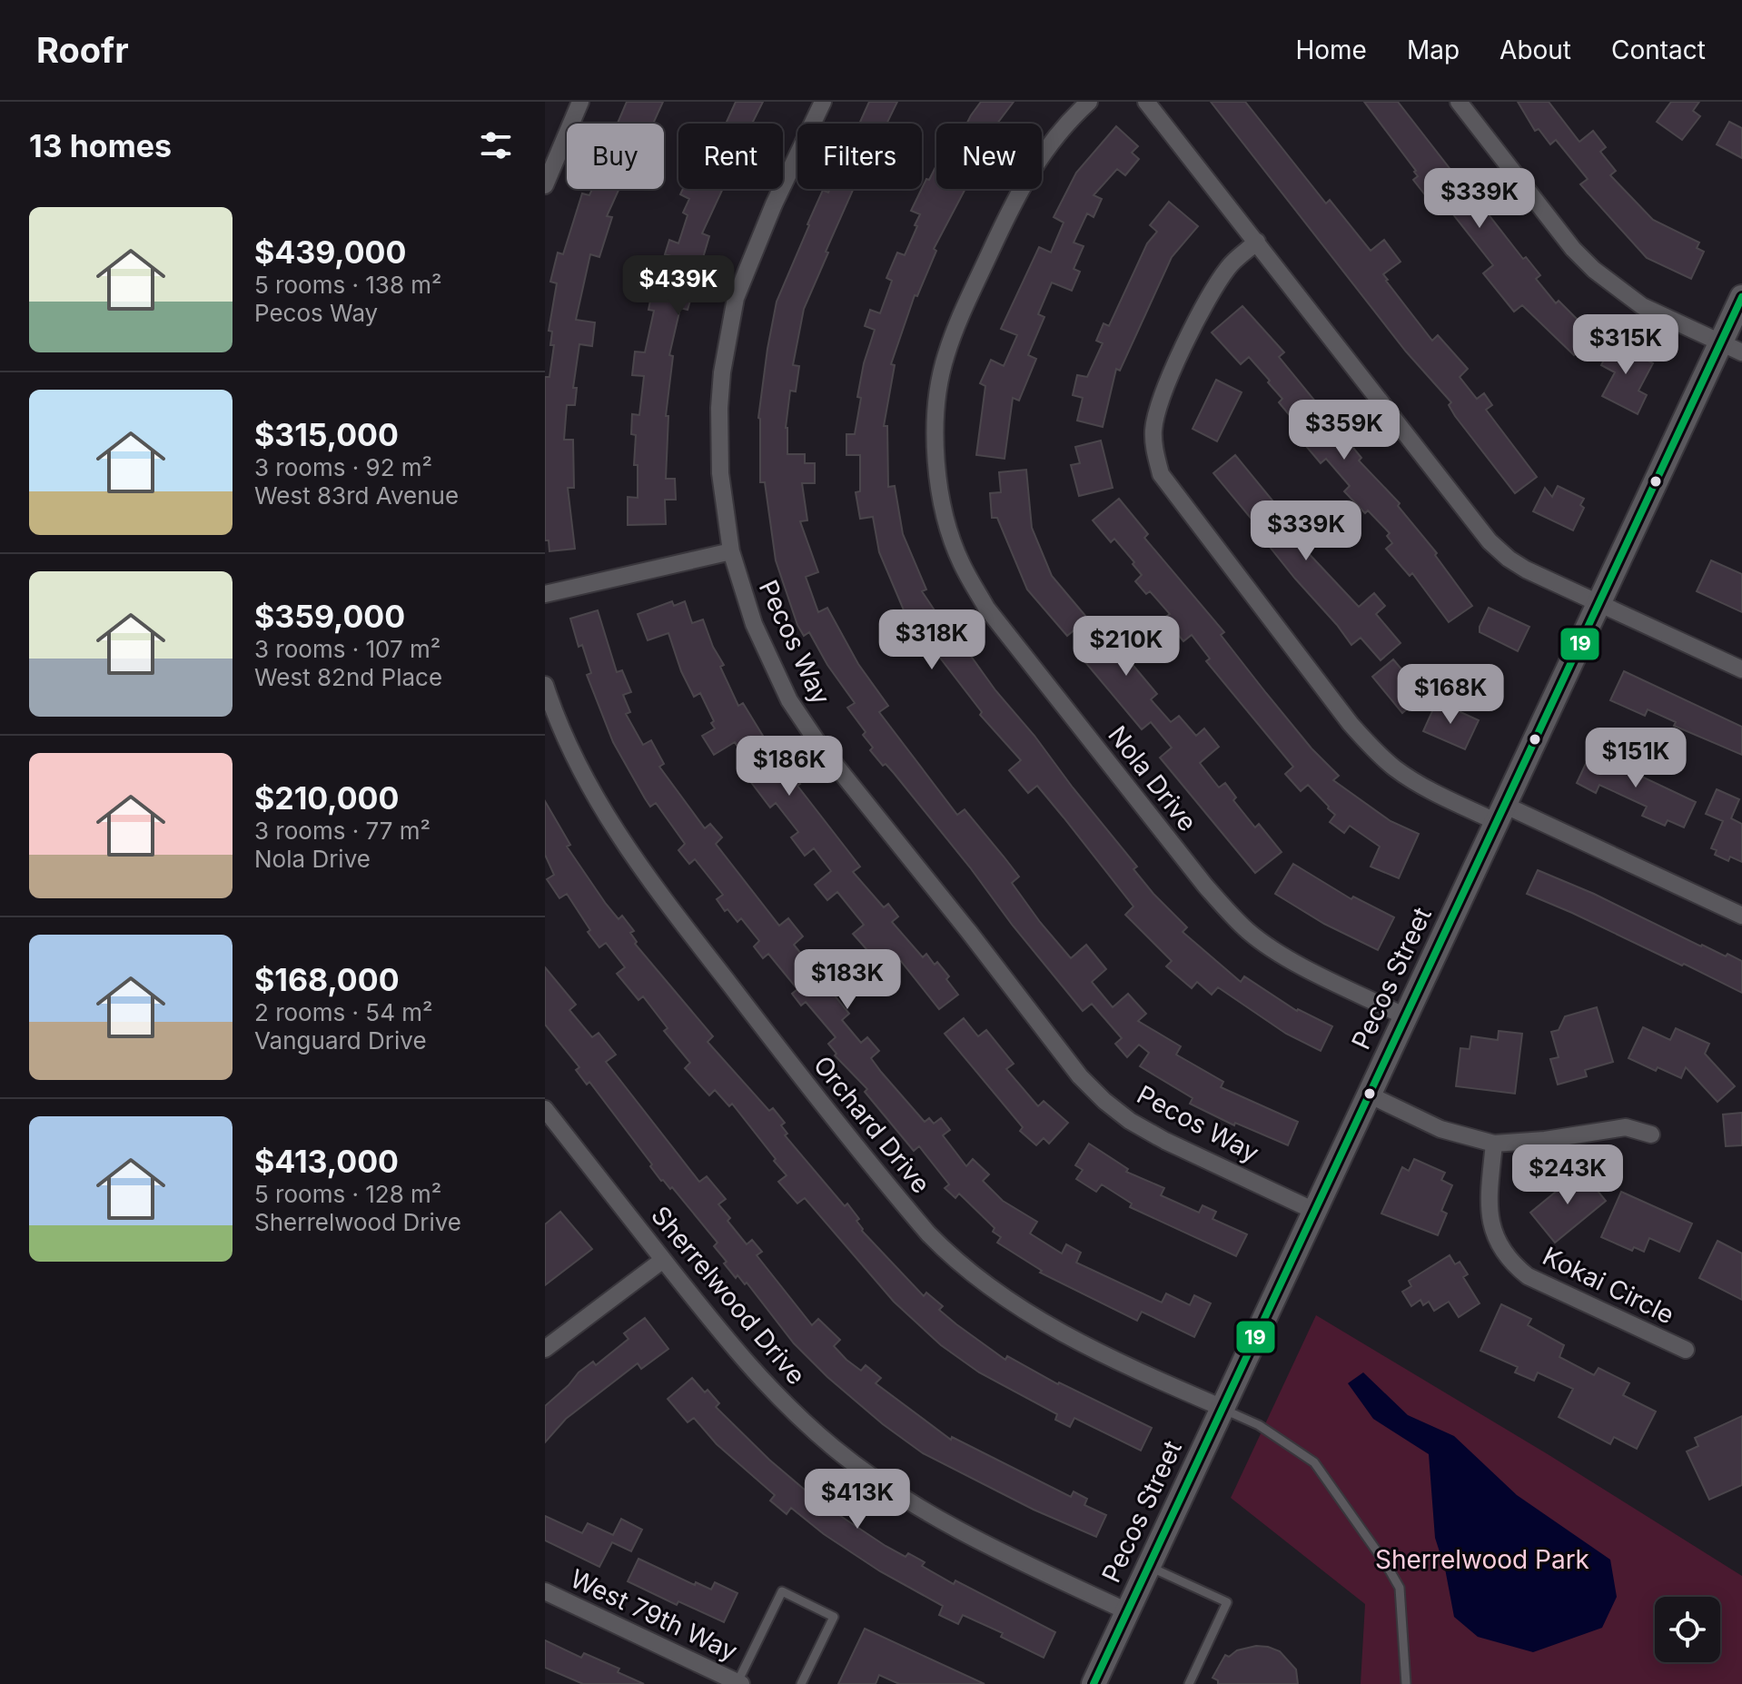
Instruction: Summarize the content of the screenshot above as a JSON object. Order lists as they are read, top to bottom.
{
  "streets": {
    "main road": ["Pecos Street"],
    "street": [
      "Pecos Way",
      "Nola Drive",
      "Orchard Drive",
      "Kokai Circle",
      "Sherrelwood Drive",
      "West 79th Way"
    ]
  },
  "crossings": [
    ["Pecos Way", "Pecos Street"],
    ["Nola Drive", "Pecos Street"],
    ["Pecos Street", "Orchard Drive"],
    ["Pecos Street", "Sherrelwood Drive"]
  ],
  "parks": ["Sherrelwood Park"],
  "lines": ["transit line 19"],
  "page": {
    "header": "Roofr",
    "nav": [
      "Home",
      "Map",
      "About",
      "Contact"
    ],
    "heading": "13 homes",
    "chip": [
      "Buy",
      "Rent",
      "Filters",
      "New"
    ],
    "price": [
      "$339K",
      "$439K",
      "$315K",
      "$359K",
      "$339K",
      "$318K",
      "$210K",
      "$168K",
      "$151K",
      "$186K",
      "$183K",
      "$243K",
      "$413K"
    ],
    "list": [
      {
        "name": "$439,000",
        "note": "5 rooms · 138 m² · Pecos Way"
      },
      {
        "name": "$315,000",
        "note": "3 rooms · 92 m² · West 83rd Avenue"
      },
      {
        "name": "$359,000",
        "note": "3 rooms · 107 m² · West 82nd Place"
      },
      {
        "name": "$210,000",
        "note": "3 rooms · 77 m² · Nola Drive"
      },
      {
        "name": "$168,000",
        "note": "2 rooms · 54 m² · Vanguard Drive"
      },
      {
        "name": "$413,000",
        "note": "5 rooms · 128 m² · Sherrelwood Drive"
      }
    ]
  }
}
